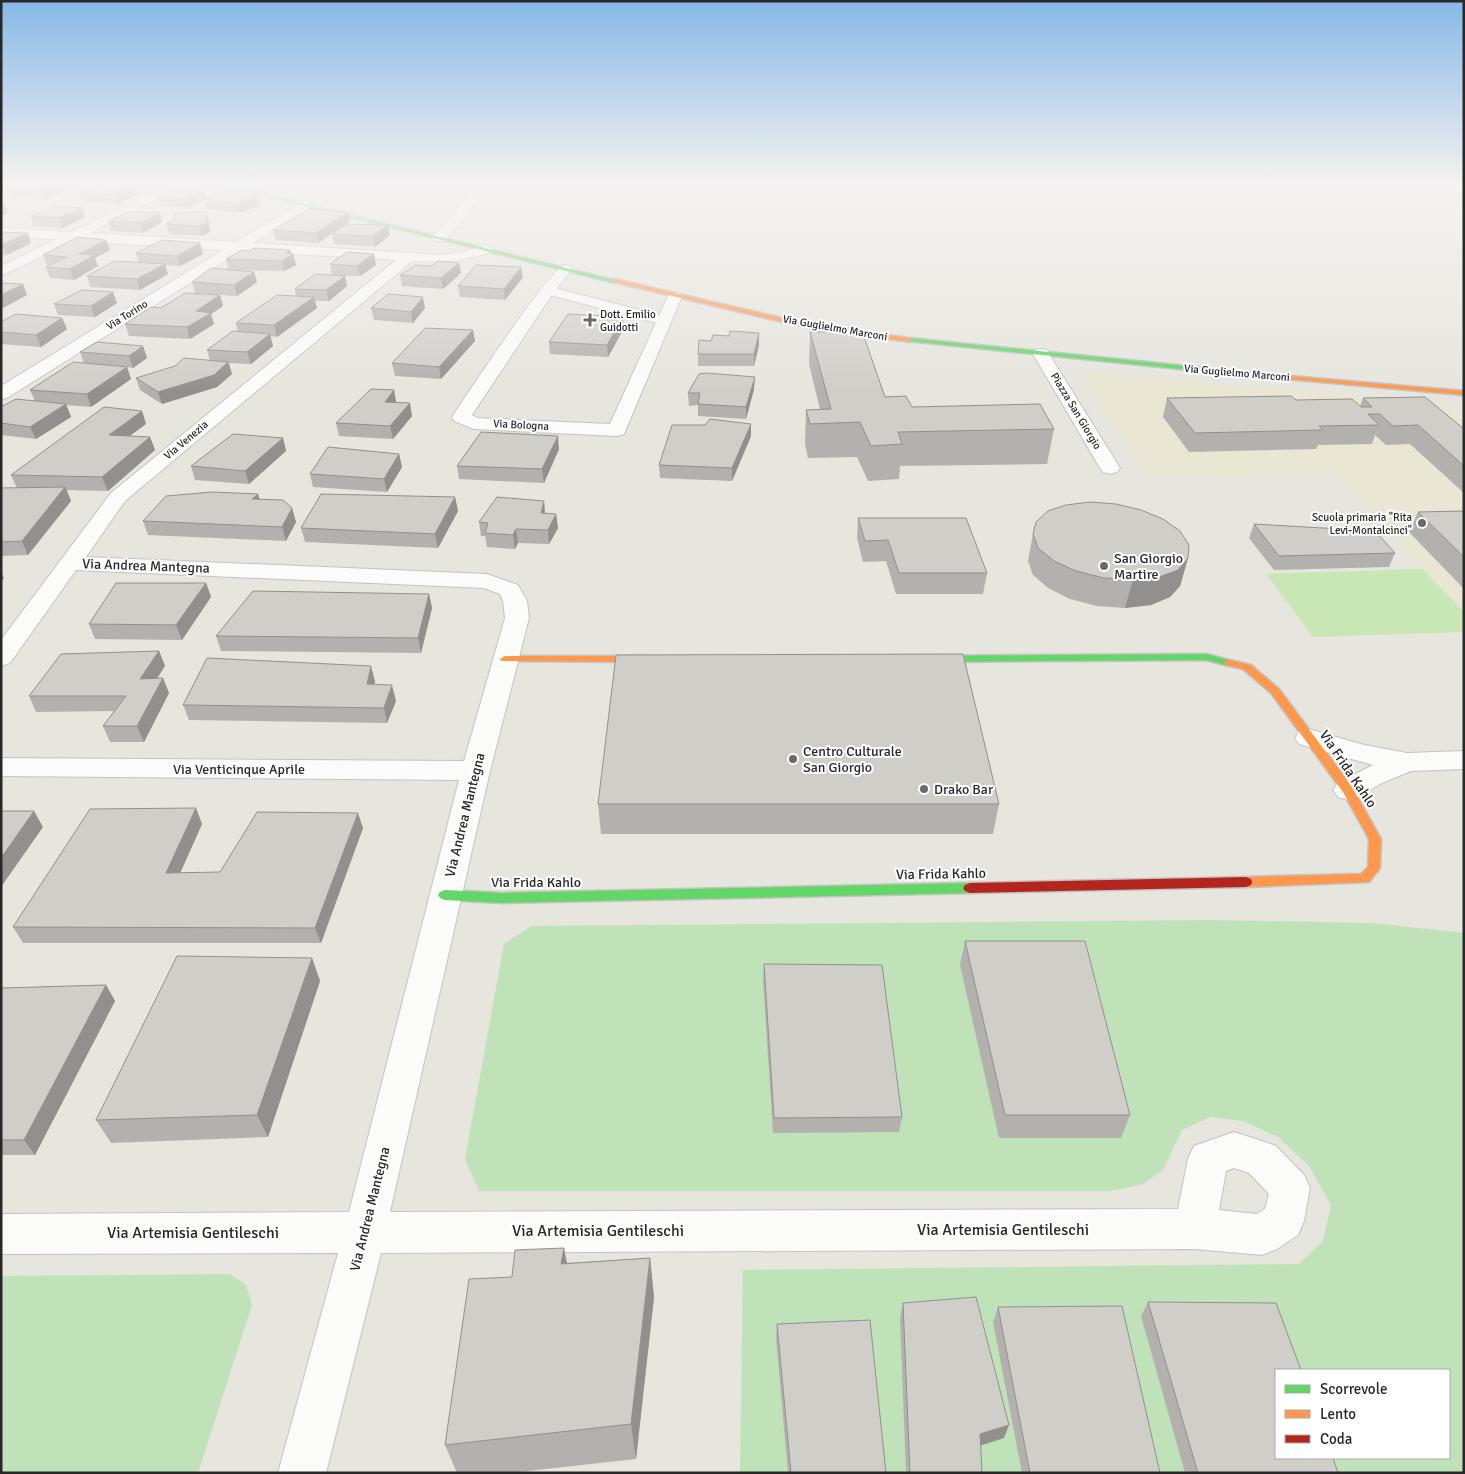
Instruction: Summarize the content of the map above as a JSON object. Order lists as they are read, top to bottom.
{
  "streets": {
    "main road": ["Via Guglielmo Marconi", "Via Frida Kahlo"],
    "street": [
      "Via Torino",
      "Piazza San Giorgio",
      "Via Bologna",
      "Via Venezia",
      "Via Andrea Mantegna",
      "Via Venticinque Aprile",
      "Via Artemisia Gentileschi"
    ]
  },
  "crossings": [
    ["Via Guglielmo Marconi", "Piazza San Giorgio"],
    ["Via Guglielmo Marconi", "Via Bologna"],
    ["Via Venezia", "Via Andrea Mantegna"],
    ["Via Andrea Mantegna", "Via Venticinque Aprile"],
    ["Via Andrea Mantegna", "Via Frida Kahlo"],
    ["Via Andrea Mantegna", "Via Artemisia Gentileschi"]
  ],
  "places": {
    "health": ["Dott. Emilio Guidotti"],
    "other": [
      "Scuola primaria \"Rita Levi-Montalcinci\"",
      "San Giorgio Martire",
      "Centro Culturale San Giorgio",
      "Drako Bar"
    ]
  },
  "legend": ["Scorrevole", "Lento", "Coda"]
}
